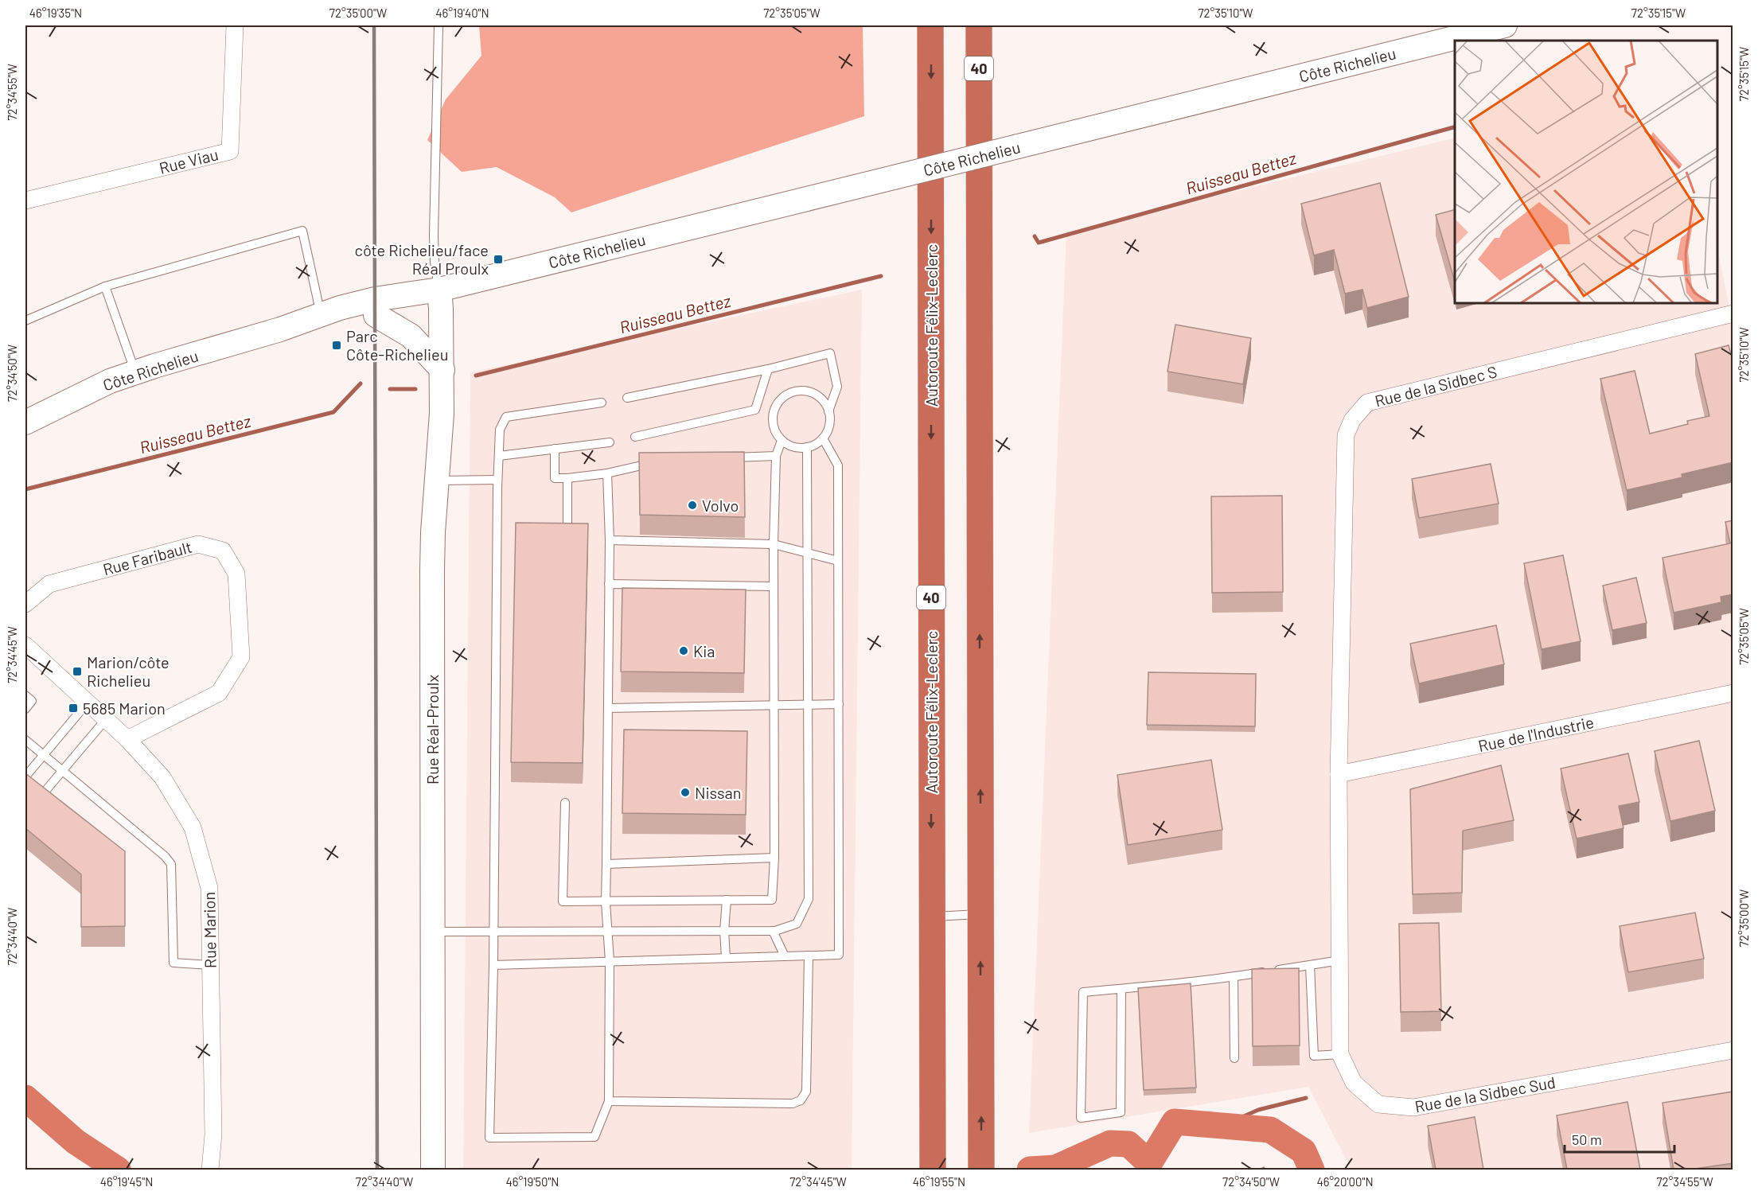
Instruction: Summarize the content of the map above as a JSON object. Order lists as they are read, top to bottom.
{
  "streets": {
    "highway": ["40", "Autoroute Félix-Leclerc"],
    "street": [
      "Côte Richelieu",
      "Rue Viau",
      "Rue de la Sidbec S",
      "Rue Faribault",
      "Rue Réal-Proulx",
      "Rue de l'Industrie",
      "Rue Marion",
      "Rue de la Sidbec Sud"
    ]
  },
  "crossings": [
    ["Côte Richelieu", "Rue Réal-Proulx"],
    ["Rue de la Sidbec S", "Rue de l'Industrie"],
    ["Rue de la Sidbec S", "Rue de la Sidbec Sud"],
    ["Rue Faribault", "Rue Marion"],
    ["Rue de l'Industrie", "Rue de la Sidbec Sud"]
  ],
  "water": ["Ruisseau Bettez"],
  "places": {
    "transit": [
      "côte Richelieu/face Réal Proulx",
      "Parc Côte-Richelieu",
      "Marion/côte Richelieu",
      "5685 Marion"
    ],
    "other": ["Volvo", "Kia", "Nissan"]
  },
  "scale_bar": "50 m",
  "coordinates": [
    "46°19'35\"N",
    "72°35'00\"W",
    "46°19'40\"N",
    "72°35'05\"W",
    "72°35'10\"W",
    "72°35'15\"W",
    "72°34'55\"W",
    "72°34'50\"W",
    "72°34'45\"W",
    "72°34'40\"W",
    "46°19'45\"N",
    "46°19'50\"N",
    "46°19'55\"N",
    "46°20'00\"N"
  ]
}
